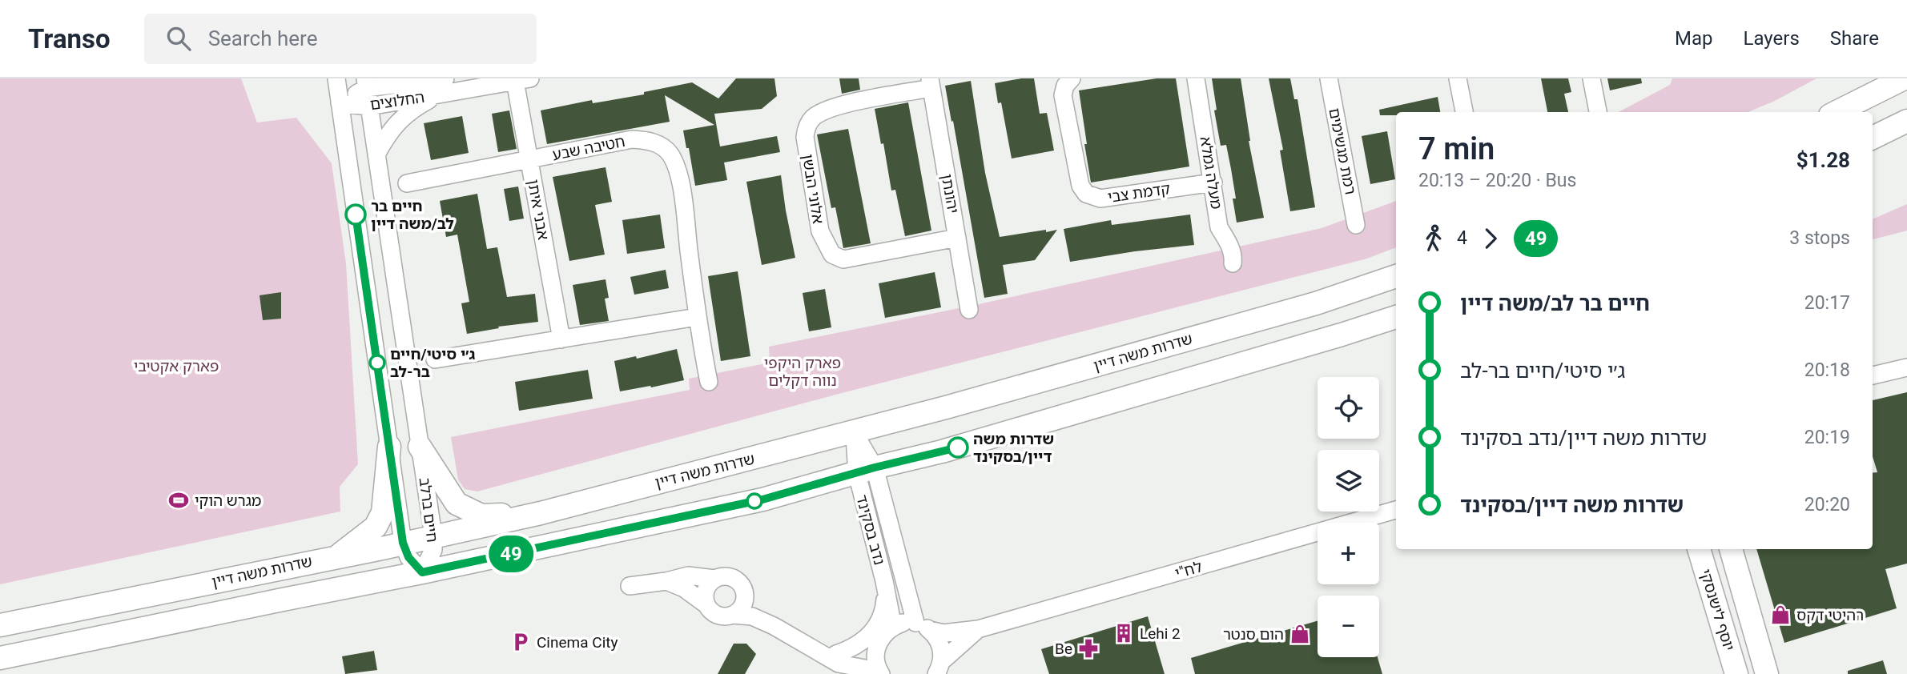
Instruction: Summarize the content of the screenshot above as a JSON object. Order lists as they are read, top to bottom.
{
  "streets": {
    "main road": ["שדרות משה דיין", "יוסף לישנסקי"],
    "street": [
      "החלוצים",
      "חטיבה שבע",
      "רמת מגשימים",
      "מעלה גמלא",
      "אלוני הבשן",
      "קדמת צבי",
      "יהונתן",
      "אבני איתן",
      "חיים ברלב",
      "נדב בסקינד",
      "לח\"י"
    ]
  },
  "crossings": [
    ["החלוצים", "אבני איתן"],
    ["החלוצים", "חיים ברלב"],
    ["חטיבה שבע", "אבני איתן"],
    ["מעלה גמלא", "קדמת צבי"],
    ["אלוני הבשן", "יהונתן"],
    ["שדרות משה דיין", "חיים ברלב"],
    ["שדרות משה דיין", "נדב בסקינד"],
    ["נדב בסקינד", "לח\"י"]
  ],
  "parks": ["פארק היקפי נווה דקלים", "פארק אקטיבי"],
  "places": {
    "other": ["חיים בר לב/משה דיין", "ג׳י סיטי/חיים בר-לב", "שדרות משה דיין/בסקינד"],
    "sports": ["מגרש הוקי"],
    "shop": ["רהיטי דקס", "הום סנטר"],
    "building": ["Lehi 2"],
    "parking": ["Cinema City"],
    "pharmacy": ["Be"]
  },
  "lines": ["bus line 49"],
  "page": {
    "header": "Transo",
    "search": "Search here",
    "nav": ["Map", "Layers", "Share"],
    "on_map": "49",
    "heading": ["7 min", "20:13 – 20:20 · Bus", "$1.28"],
    "legs": ["4", "49", "3 stops"],
    "list": [
      {
        "name": "חיים בר לב/משה דיין",
        "value": "20:17"
      },
      {
        "name": "ג׳י סיטי/חיים בר-לב",
        "value": "20:18"
      },
      {
        "name": "שדרות משה דיין/נדב בסקינד",
        "value": "20:19"
      },
      {
        "name": "שדרות משה דיין/בסקינד",
        "value": "20:20"
      }
    ],
    "map_buttons": ["+", "−"]
  }
}
